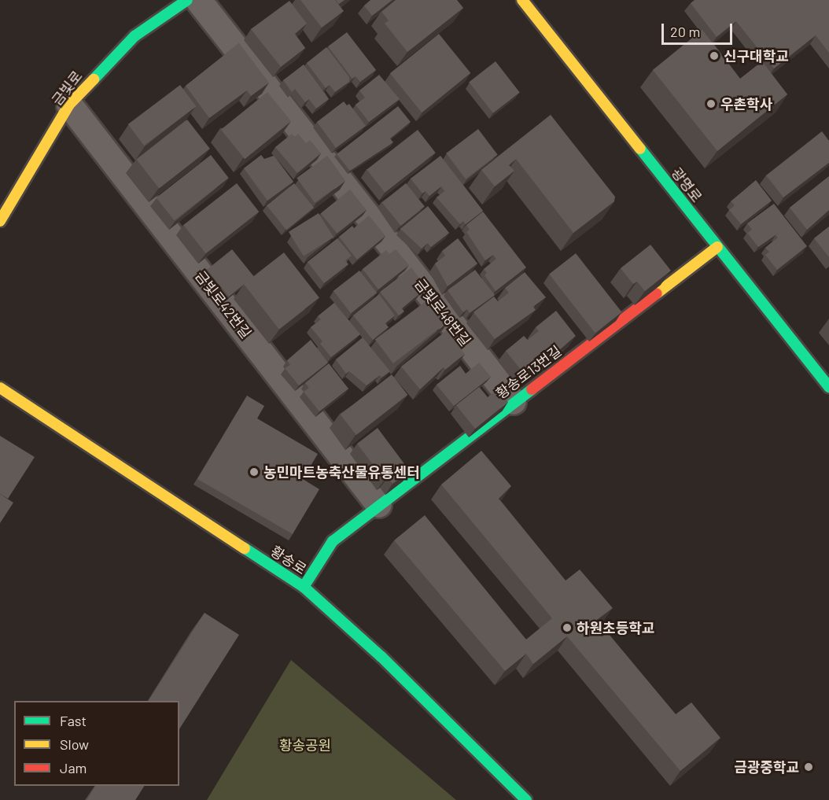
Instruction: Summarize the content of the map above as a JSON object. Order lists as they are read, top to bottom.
{
  "streets": {
    "street": [
      "금빛로",
      "광명로",
      "금빛로42번길",
      "금빛로48번길",
      "황송로13번길",
      "황송로"
    ]
  },
  "crossings": [
    ["금빛로", "금빛로42번길"],
    ["광명로", "황송로13번길"],
    ["금빛로42번길", "황송로13번길"],
    ["금빛로48번길", "황송로13번길"],
    ["황송로13번길", "황송로"]
  ],
  "parks": ["황송공원"],
  "places": [
    "신구대학교",
    "우촌학사",
    "농민마트농축산물유통센터",
    "하원초등학교",
    "금광중학교"
  ],
  "legend": ["Fast", "Slow", "Jam"],
  "scale_bar": "20 m"
}
